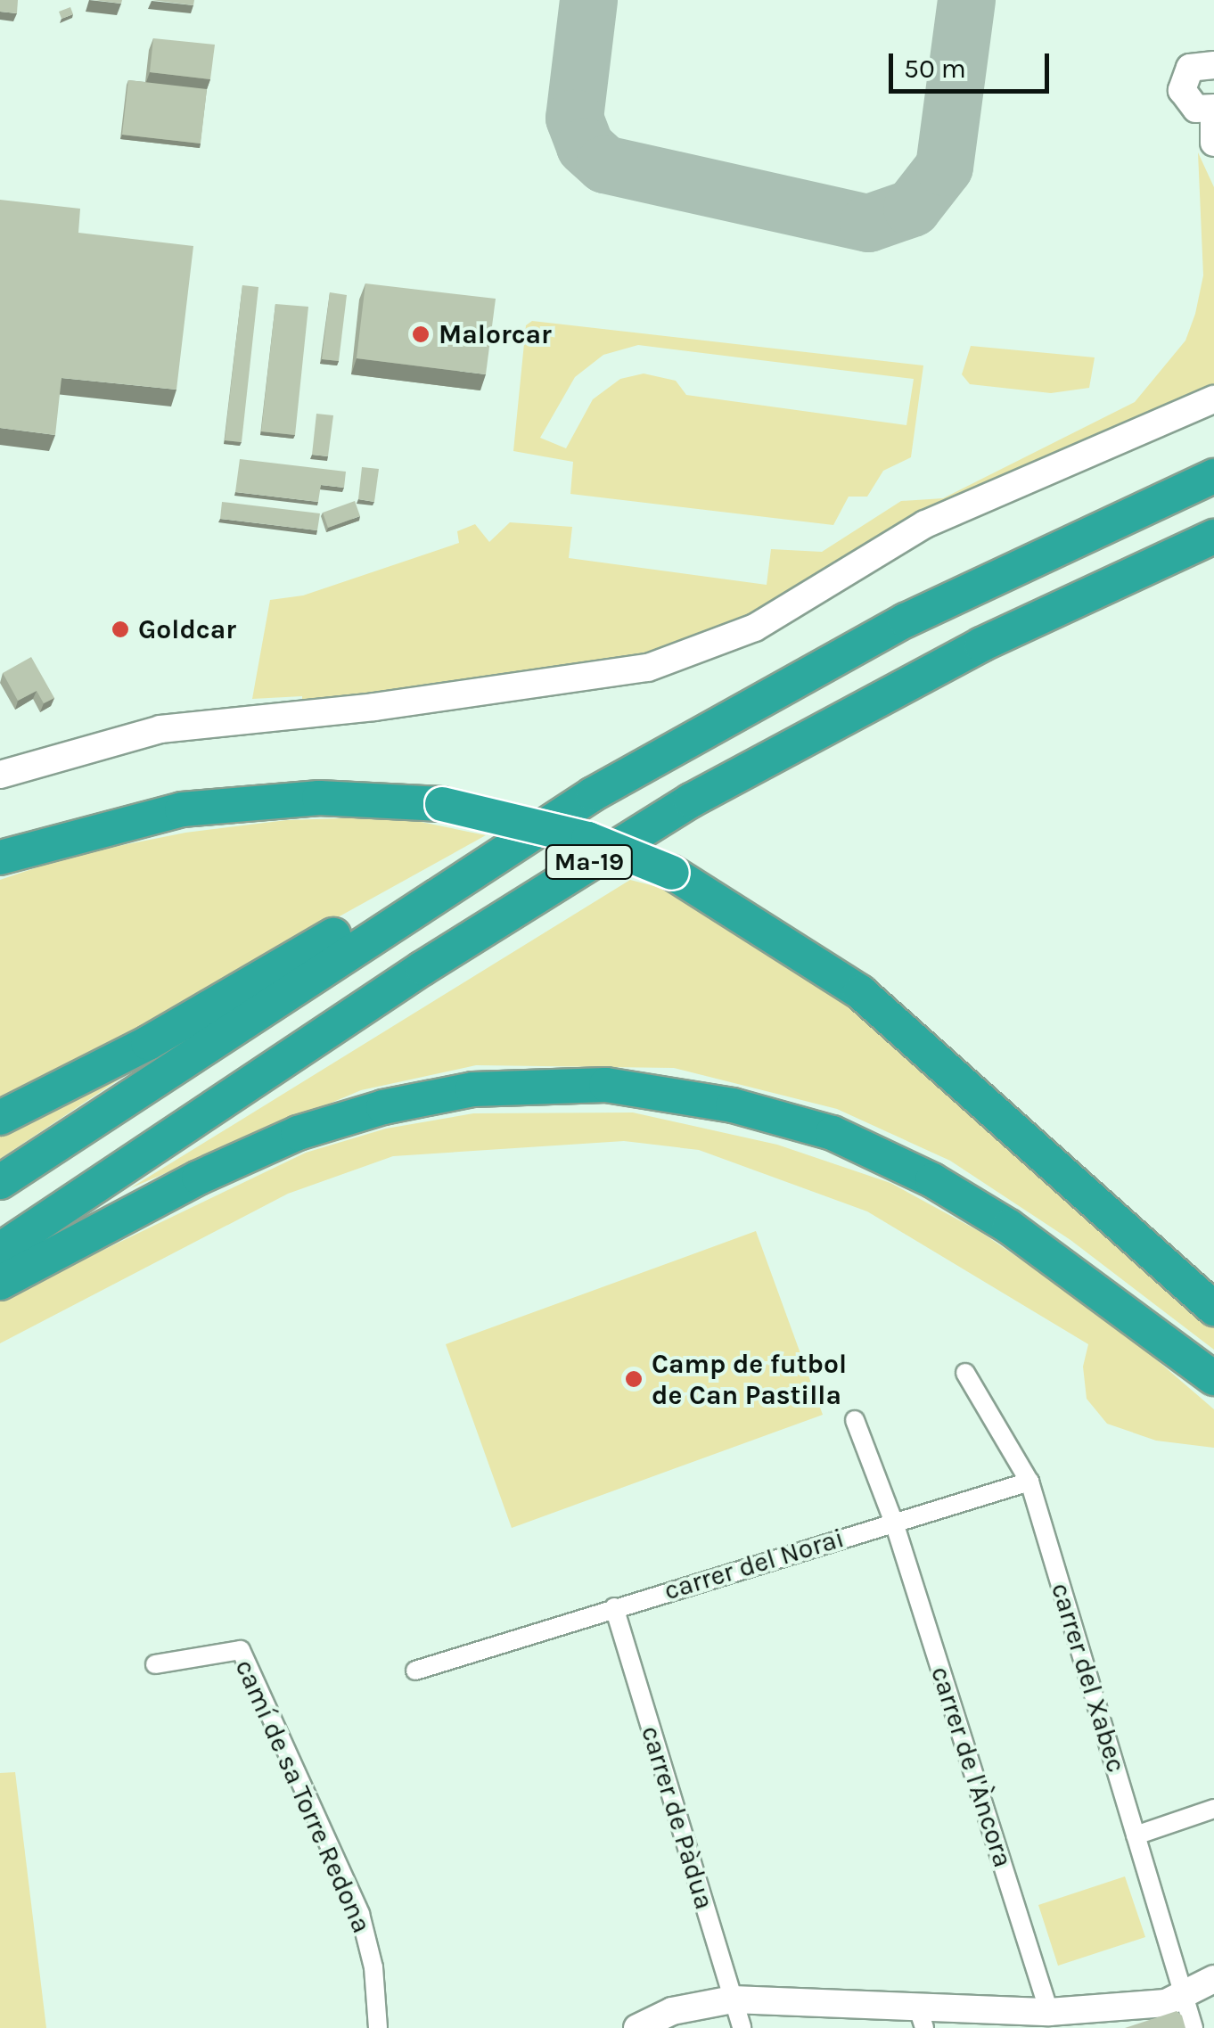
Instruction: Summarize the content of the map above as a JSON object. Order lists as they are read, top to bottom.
{
  "streets": {
    "highway": ["Ma-19"],
    "street": [
      "carrer del Norai",
      "carrer del Xabec",
      "carrer de l'Àncora",
      "camí de sa Torre Redona",
      "carrer de Pàdua"
    ]
  },
  "crossings": [
    ["carrer del Norai", "carrer de l'Àncora"],
    ["carrer del Norai", "carrer de Pàdua"]
  ],
  "places": ["Malorcar", "Goldcar", "Camp de futbol de Can Pastilla"],
  "scale_bar": "50 m"
}
